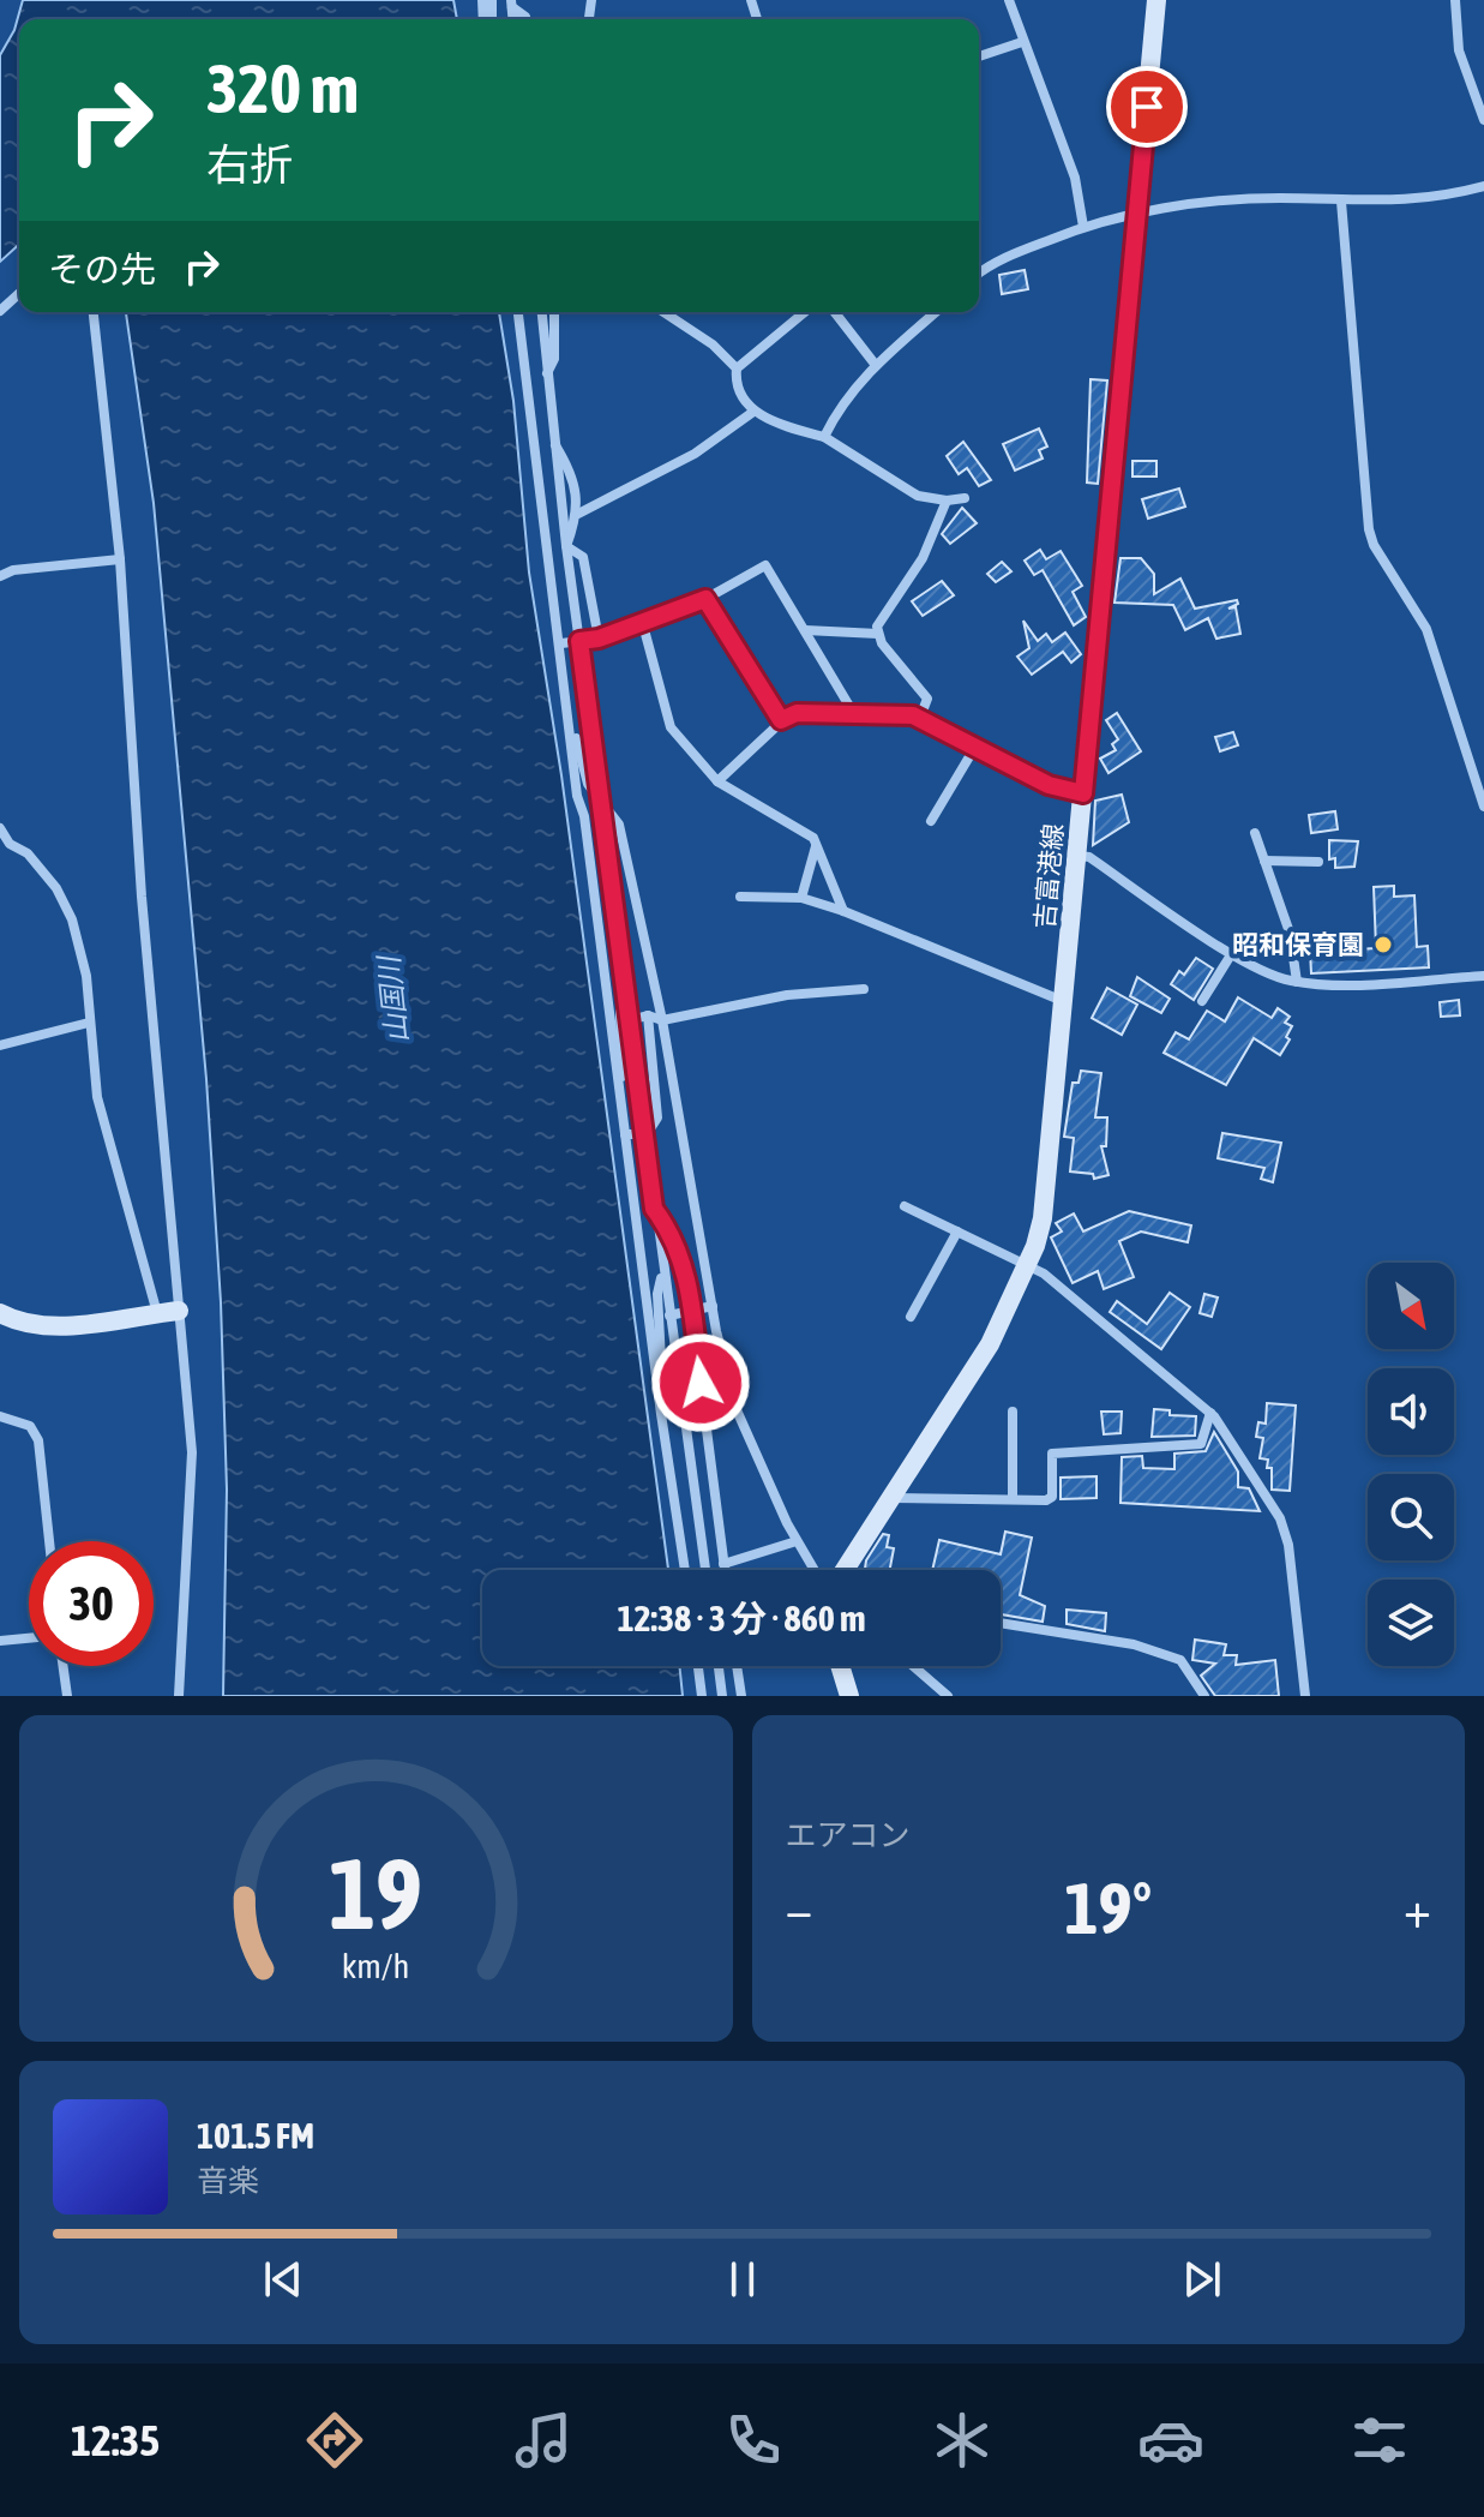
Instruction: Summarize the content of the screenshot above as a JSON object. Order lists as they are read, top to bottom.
{
  "streets": {
    "main road": ["吉富港線"]
  },
  "water": ["山国川"],
  "places": ["昭和保育園"],
  "north": "bottom right",
  "page": {
    "turn": ["320 m", "右折"],
    "then": "その先",
    "limit": "30",
    "trip": "12:38 · 3 分 · 860 m",
    "tile": "エアコン",
    "heat": ["−", "19°", "+"],
    "song": ["101.5 FM", "音楽"],
    "tabs": "12:35",
    "gauge": ["19", "km/h"]
  }
}
